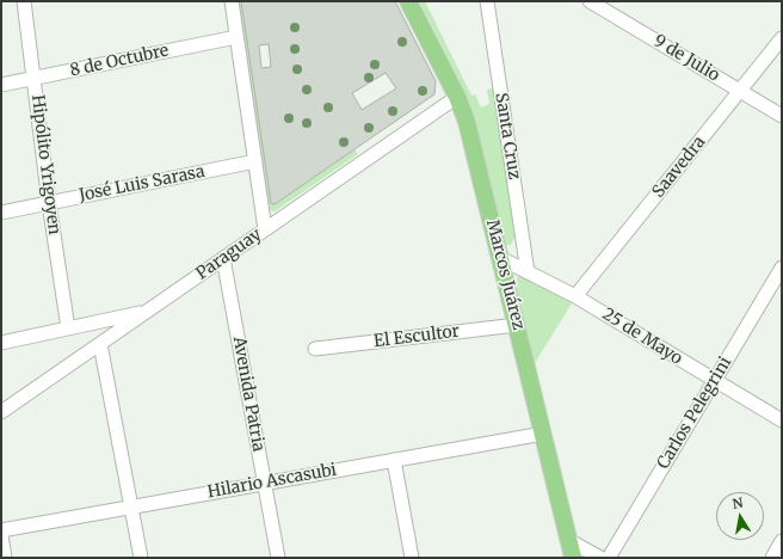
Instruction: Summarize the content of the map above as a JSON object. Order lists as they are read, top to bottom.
{
  "streets": {
    "main road": ["Marcos Juárez"],
    "street": [
      "9 de Julio",
      "8 de Octubre",
      "Santa Cruz",
      "Hipólito Yrigoyen",
      "Saavedra",
      "José Luis Sarasa",
      "Paraguay",
      "El Escultor",
      "25 de Mayo",
      "Avenida Patria",
      "Carlos Pelegrini",
      "Hilario Ascasubi"
    ]
  },
  "crossings": [
    ["9 de Julio", "Saavedra"],
    ["8 de Octubre", "Hipólito Yrigoyen"],
    ["Santa Cruz", "25 de Mayo"],
    ["Hipólito Yrigoyen", "José Luis Sarasa"],
    ["Saavedra", "25 de Mayo"],
    ["Paraguay", "Marcos Juárez"],
    ["Paraguay", "Avenida Patria"],
    ["Marcos Juárez", "El Escultor"],
    ["Marcos Juárez", "25 de Mayo"],
    ["Marcos Juárez", "Hilario Ascasubi"],
    ["25 de Mayo", "Carlos Pelegrini"],
    ["Avenida Patria", "Hilario Ascasubi"]
  ],
  "north": "top"
}
